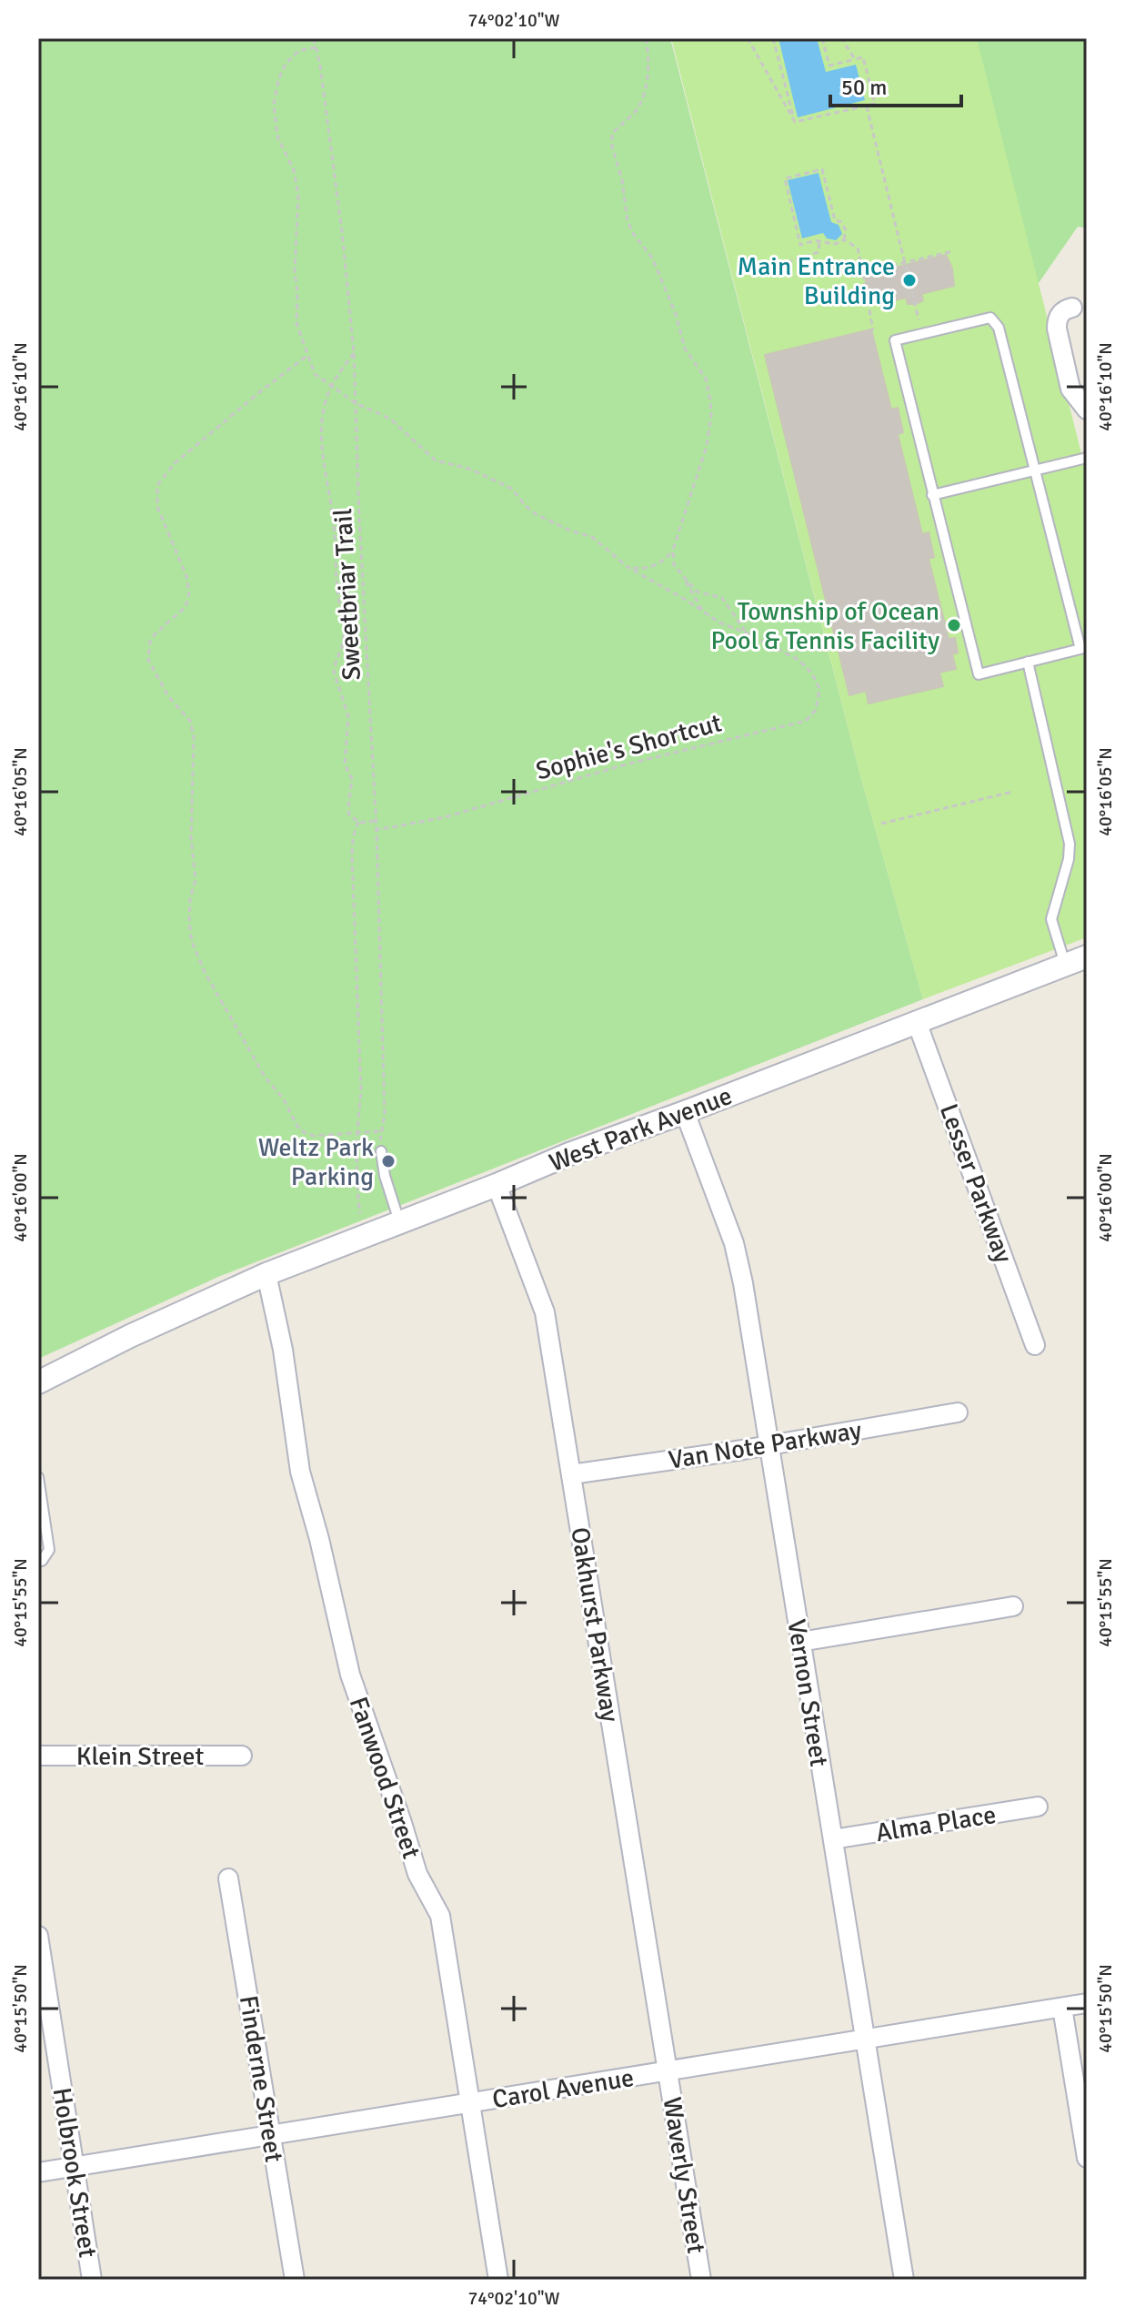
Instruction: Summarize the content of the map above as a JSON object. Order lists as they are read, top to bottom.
{
  "streets": {
    "street": [
      "West Park Avenue",
      "Lesser Parkway",
      "Van Note Parkway",
      "Oakhurst Parkway",
      "Vernon Street",
      "Klein Street",
      "Fanwood Street",
      "Alma Place",
      "Finderne Street",
      "Carol Avenue",
      "Holbrook Street",
      "Waverly Street"
    ],
    "path": ["Sweetbriar Trail", "Sophie's Shortcut"]
  },
  "crossings": [
    ["Sweetbriar Trail", "Sophie's Shortcut"],
    ["West Park Avenue", "Lesser Parkway"],
    ["West Park Avenue", "Oakhurst Parkway"],
    ["West Park Avenue", "Vernon Street"],
    ["West Park Avenue", "Fanwood Street"],
    ["Van Note Parkway", "Oakhurst Parkway"],
    ["Van Note Parkway", "Vernon Street"],
    ["Oakhurst Parkway", "Carol Avenue"],
    ["Oakhurst Parkway", "Waverly Street"],
    ["Vernon Street", "Alma Place"],
    ["Vernon Street", "Carol Avenue"],
    ["Fanwood Street", "Carol Avenue"],
    ["Finderne Street", "Carol Avenue"],
    ["Carol Avenue", "Holbrook Street"],
    ["Carol Avenue", "Waverly Street"]
  ],
  "places": ["Main Entrance Building", "Township of Ocean Pool & Tennis Facility", "Weltz Park Parking"],
  "scale_bar": "50 m",
  "coordinates": [
    "74°02'10\"W",
    "40°16'10\"N",
    "40°16'05\"N",
    "40°16'00\"N",
    "40°15'55\"N",
    "40°15'50\"N"
  ]
}
